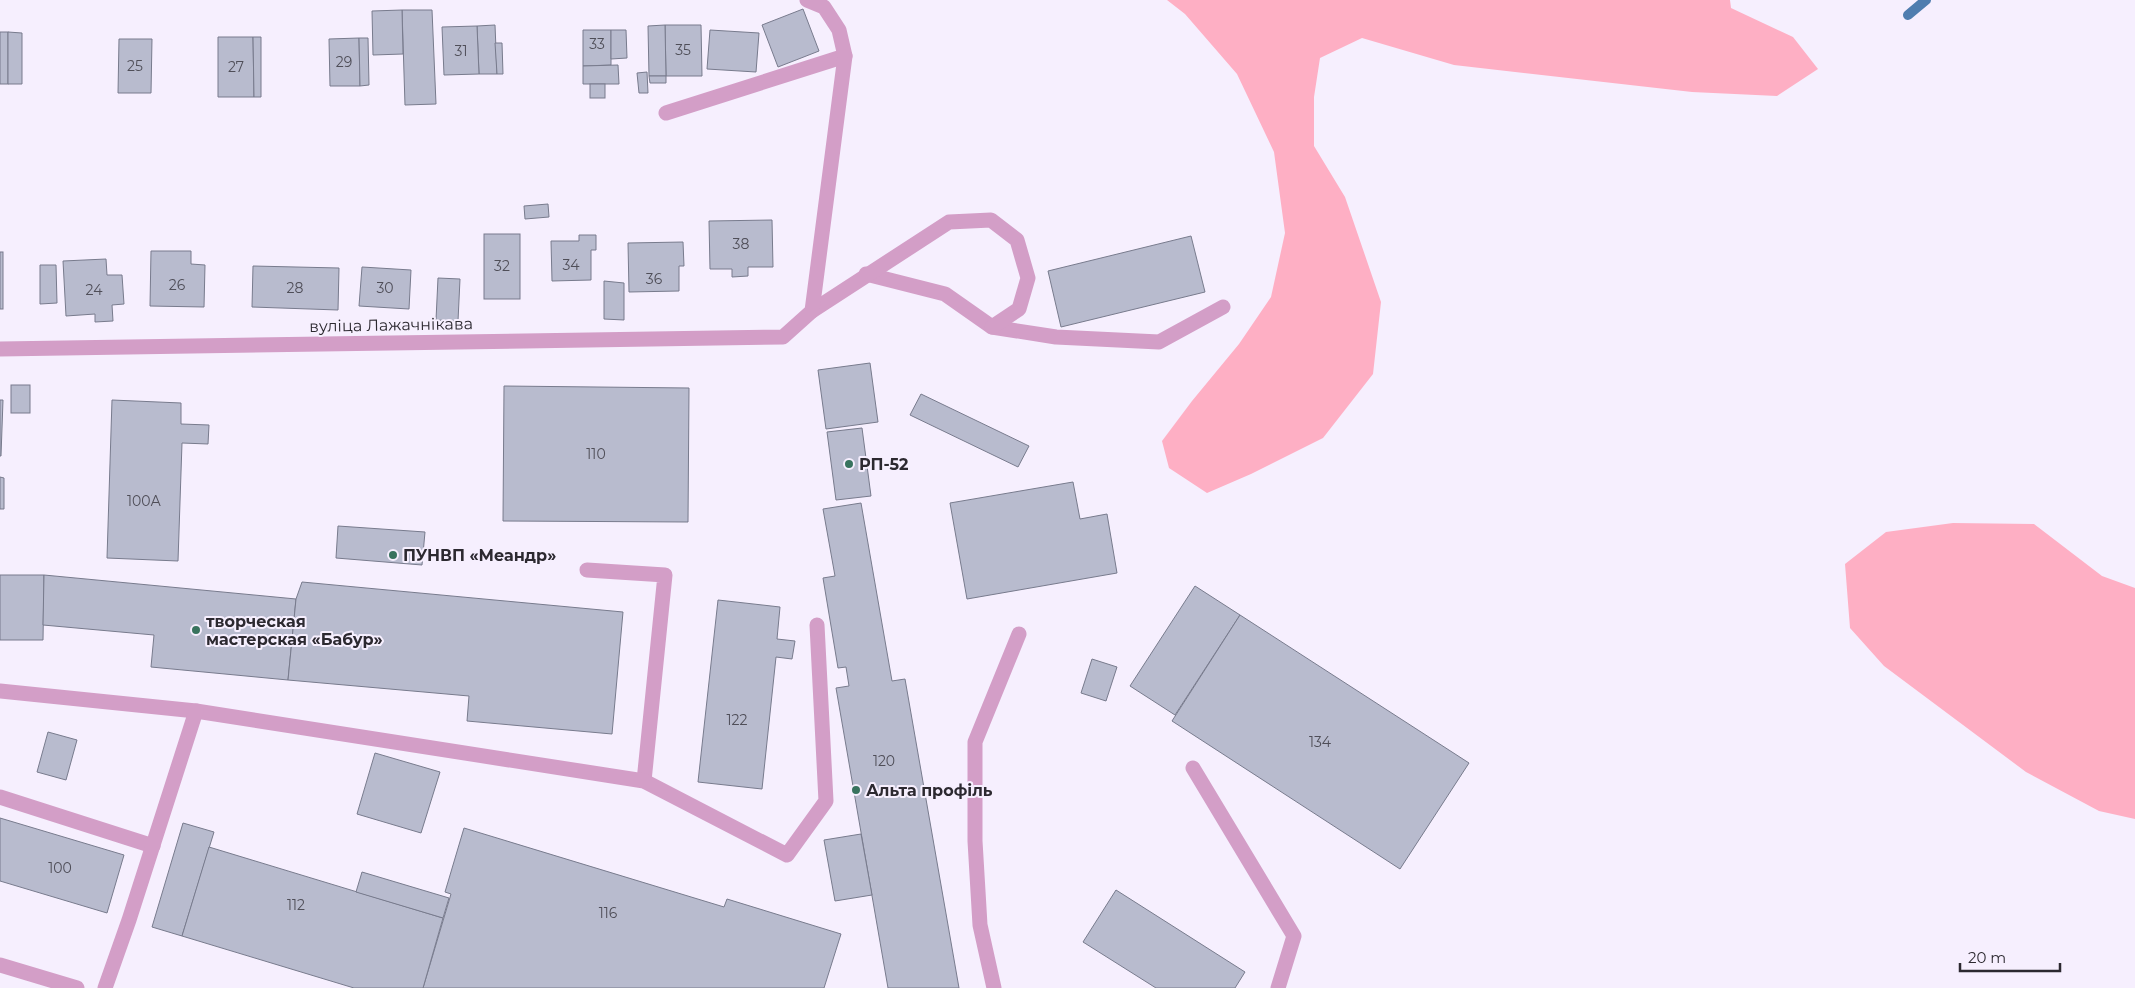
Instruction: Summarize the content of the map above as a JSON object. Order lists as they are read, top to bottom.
{
  "streets": {
    "street": ["вуліца Лажачнікава"]
  },
  "places": [
    "РП-52",
    "ПУНВП «Меандр»",
    "творческая мастерская «Бабур»",
    "Альта профіль"
  ],
  "house_numbers": [
    "33",
    "35",
    "31",
    "29",
    "25",
    "27",
    "38",
    "34",
    "32",
    "36",
    "26",
    "28",
    "30",
    "24",
    "110",
    "100А",
    "122",
    "134",
    "120",
    "100",
    "112",
    "116"
  ],
  "scale_bar": "20 m"
}
